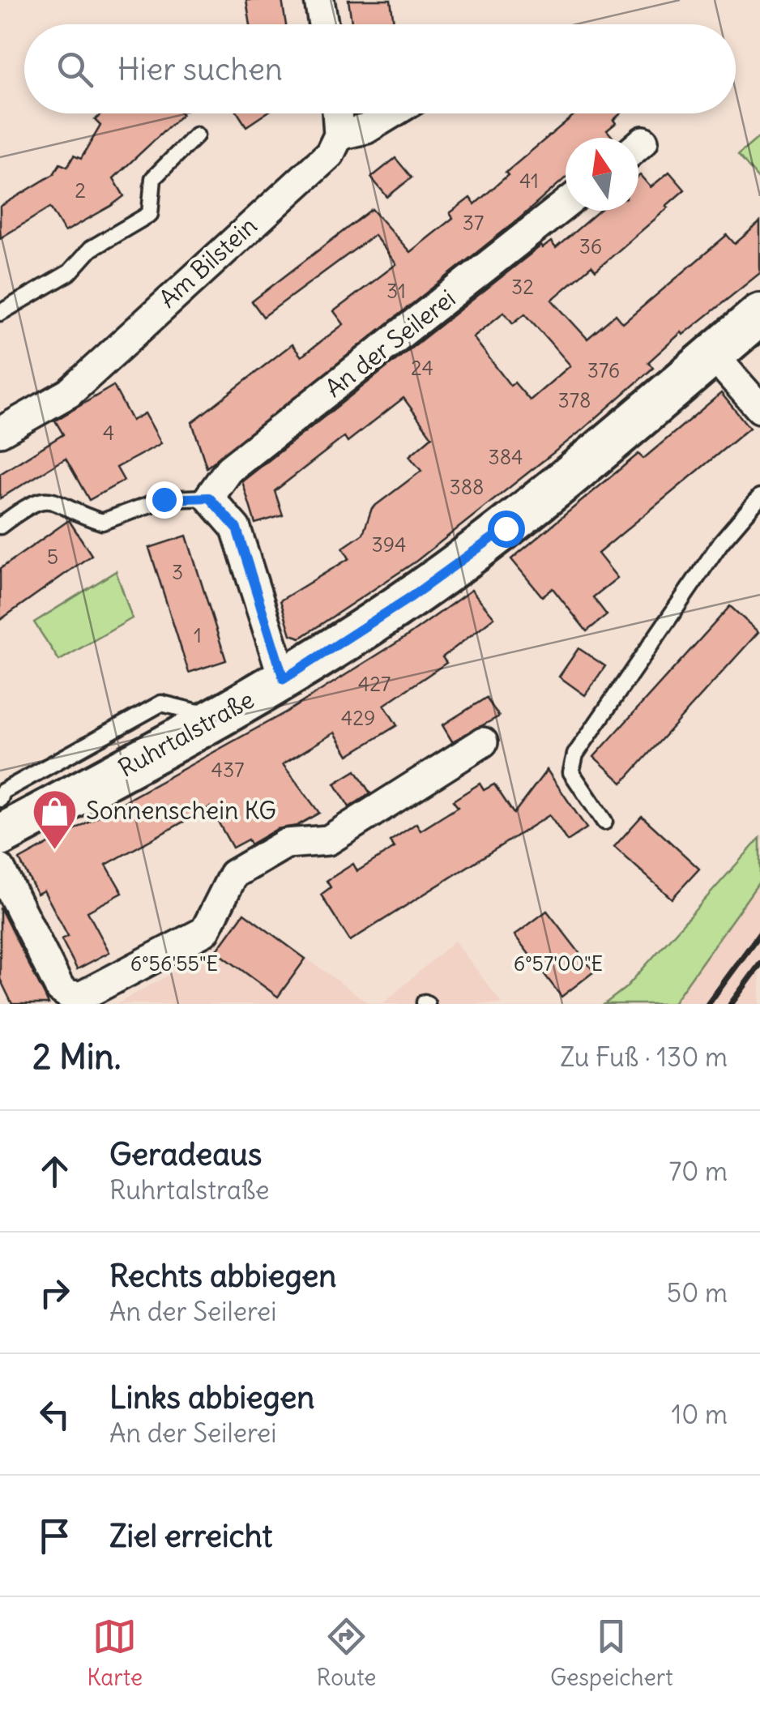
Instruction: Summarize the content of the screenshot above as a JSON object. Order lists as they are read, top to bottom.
{
  "streets": {
    "main road": ["Ruhrtalstraße"],
    "street": ["Am Bilstein", "An der Seilerei"]
  },
  "places": {
    "shop": ["Sonnenschein KG"]
  },
  "house_numbers": [
    "41",
    "2",
    "37",
    "36",
    "32",
    "31",
    "24",
    "376",
    "378",
    "4",
    "384",
    "388",
    "394",
    "5",
    "3",
    "1",
    "427",
    "429",
    "437"
  ],
  "north": "top",
  "page": {
    "search": "Hier suchen",
    "heading": ["2 Min.", "Zu Fuß · 130 m"],
    "list": [
      ["Geradeaus", "Ruhrtalstraße", "70 m"],
      ["Rechts abbiegen", "An der Seilerei", "50 m"],
      ["Links abbiegen", "An der Seilerei", "10 m"],
      "Ziel erreicht"
    ],
    "nav": ["Karte", "Route", "Gespeichert"]
  },
  "coordinates": ["6°56'55\"E", "6°57'00\"E"]
}
